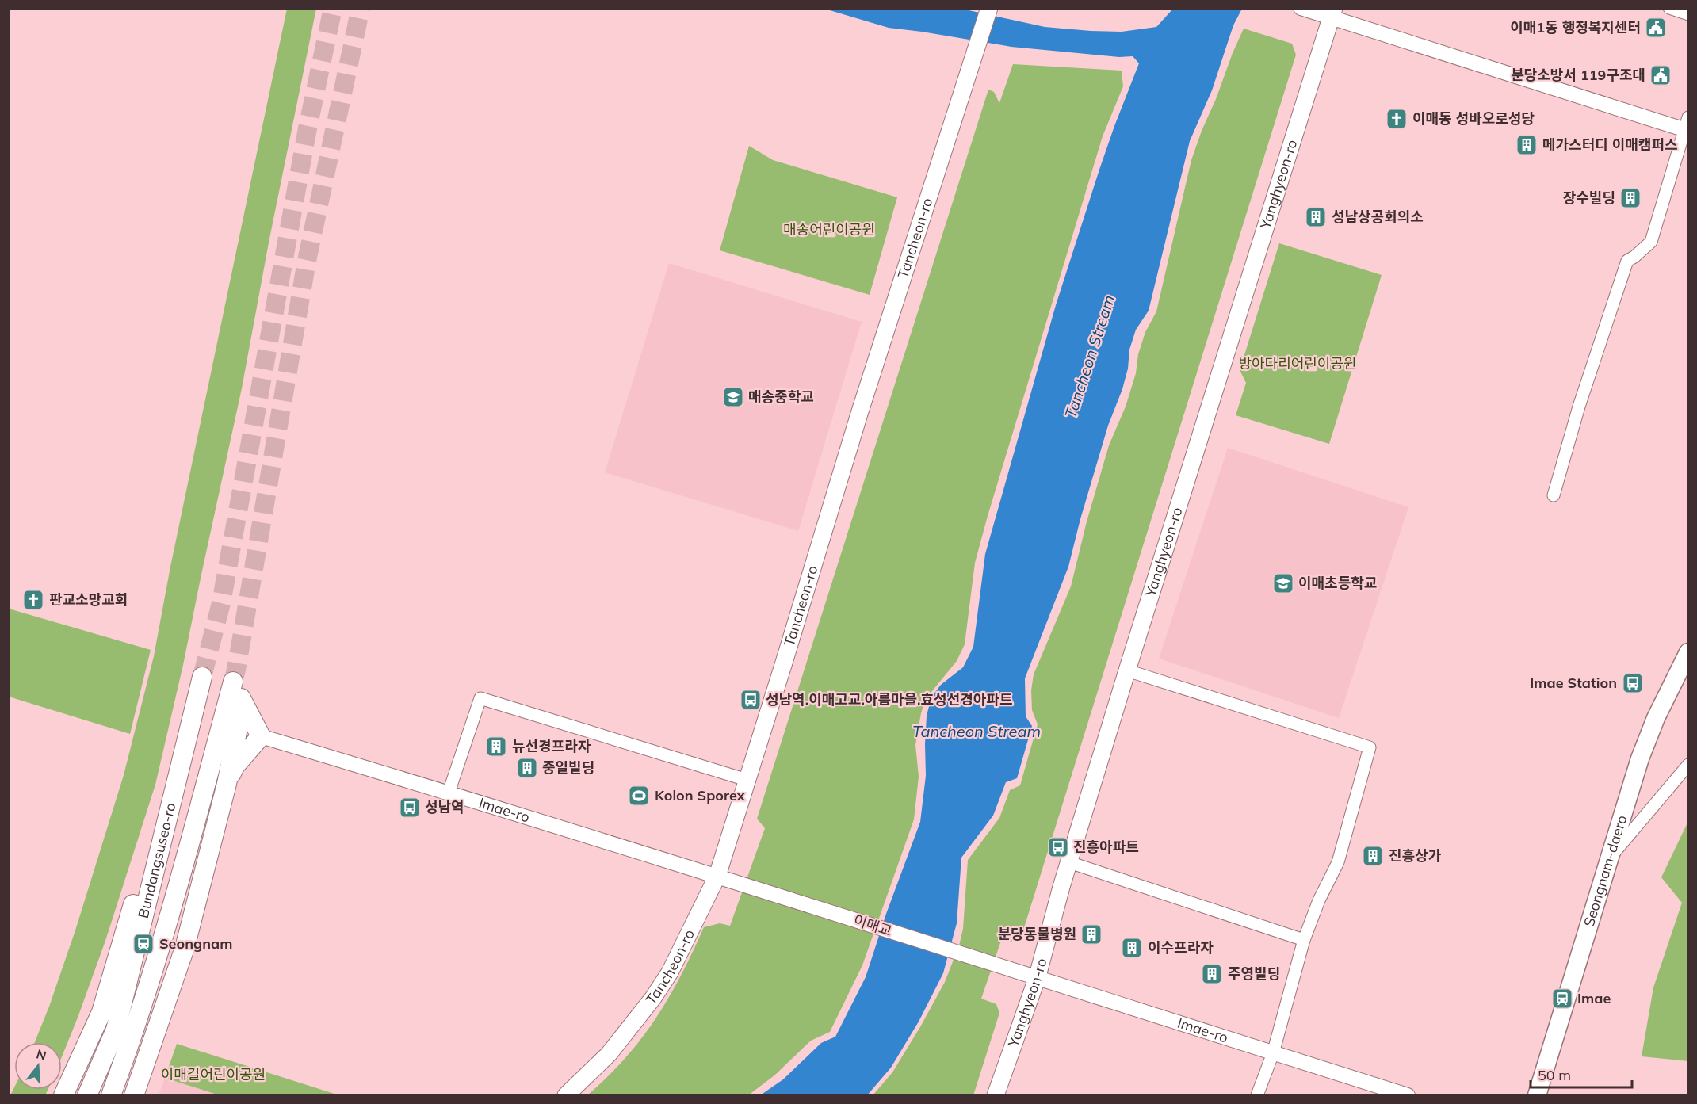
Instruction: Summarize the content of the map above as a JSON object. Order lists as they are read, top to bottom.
{
  "streets": {
    "highway": ["Bundangsuseo-ro"],
    "main road": ["Yanghyeon-ro", "Tancheon-ro", "Seongnam-daero"],
    "street": ["Imae-ro", "이매교"]
  },
  "crossings": [
    ["Yanghyeon-ro", "Imae-ro"],
    ["Tancheon-ro", "Imae-ro"],
    ["Imae-ro", "이매교"]
  ],
  "water": ["Tancheon Stream"],
  "parks": ["매송어린이공원", "방아다리어린이공원", "이매길어린이공원"],
  "places": {
    "public building": ["이매1동 행정복지센터", "분당소방서 119구조대"],
    "church": ["이매동 성바오로성당", "판교소망교회"],
    "building": [
      "메가스터디 이매캠퍼스",
      "장수빌딩",
      "성남상공회의소",
      "뉴선경프라자",
      "중일빌딩",
      "진흥상가",
      "분당동물병원",
      "이수프라자",
      "주영빌딩"
    ],
    "school or university": ["매송중학교", "이매초등학교"],
    "bus stop": [
      "Imae Station",
      "성남역.이매고교.아름마을.효성선경아파트",
      "성남역",
      "진흥아파트"
    ],
    "sports": ["Kolon Sporex"],
    "station": ["Seongnam", "Imae"]
  },
  "scale_bar": "50 m",
  "north": "top"
}
